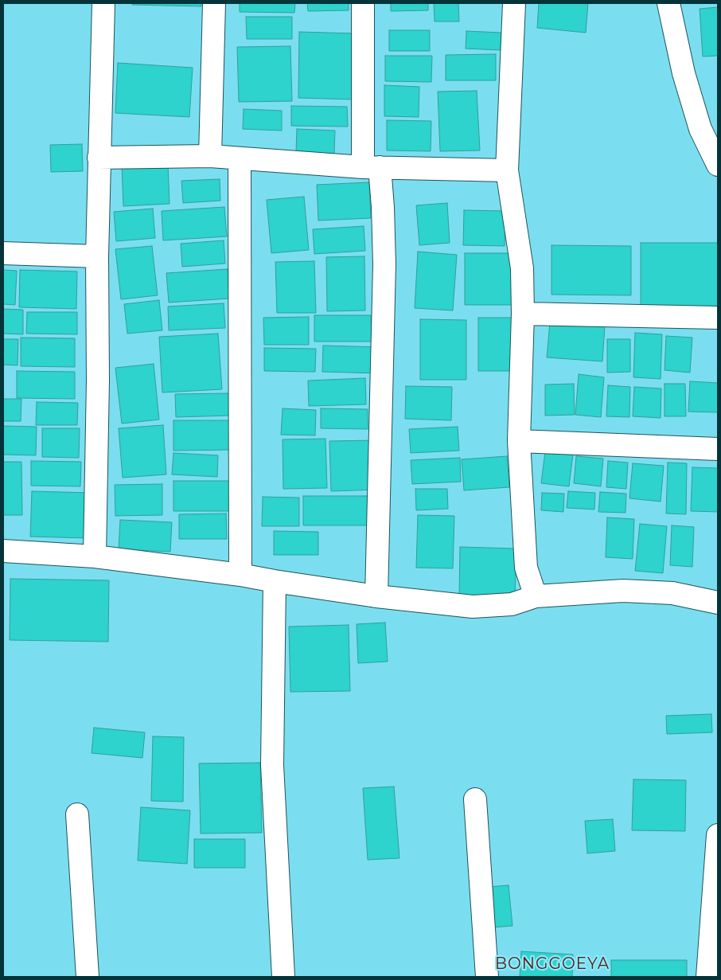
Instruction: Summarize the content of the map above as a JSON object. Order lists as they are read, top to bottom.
{
  "districts": ["BONGGOEYA"]
}
